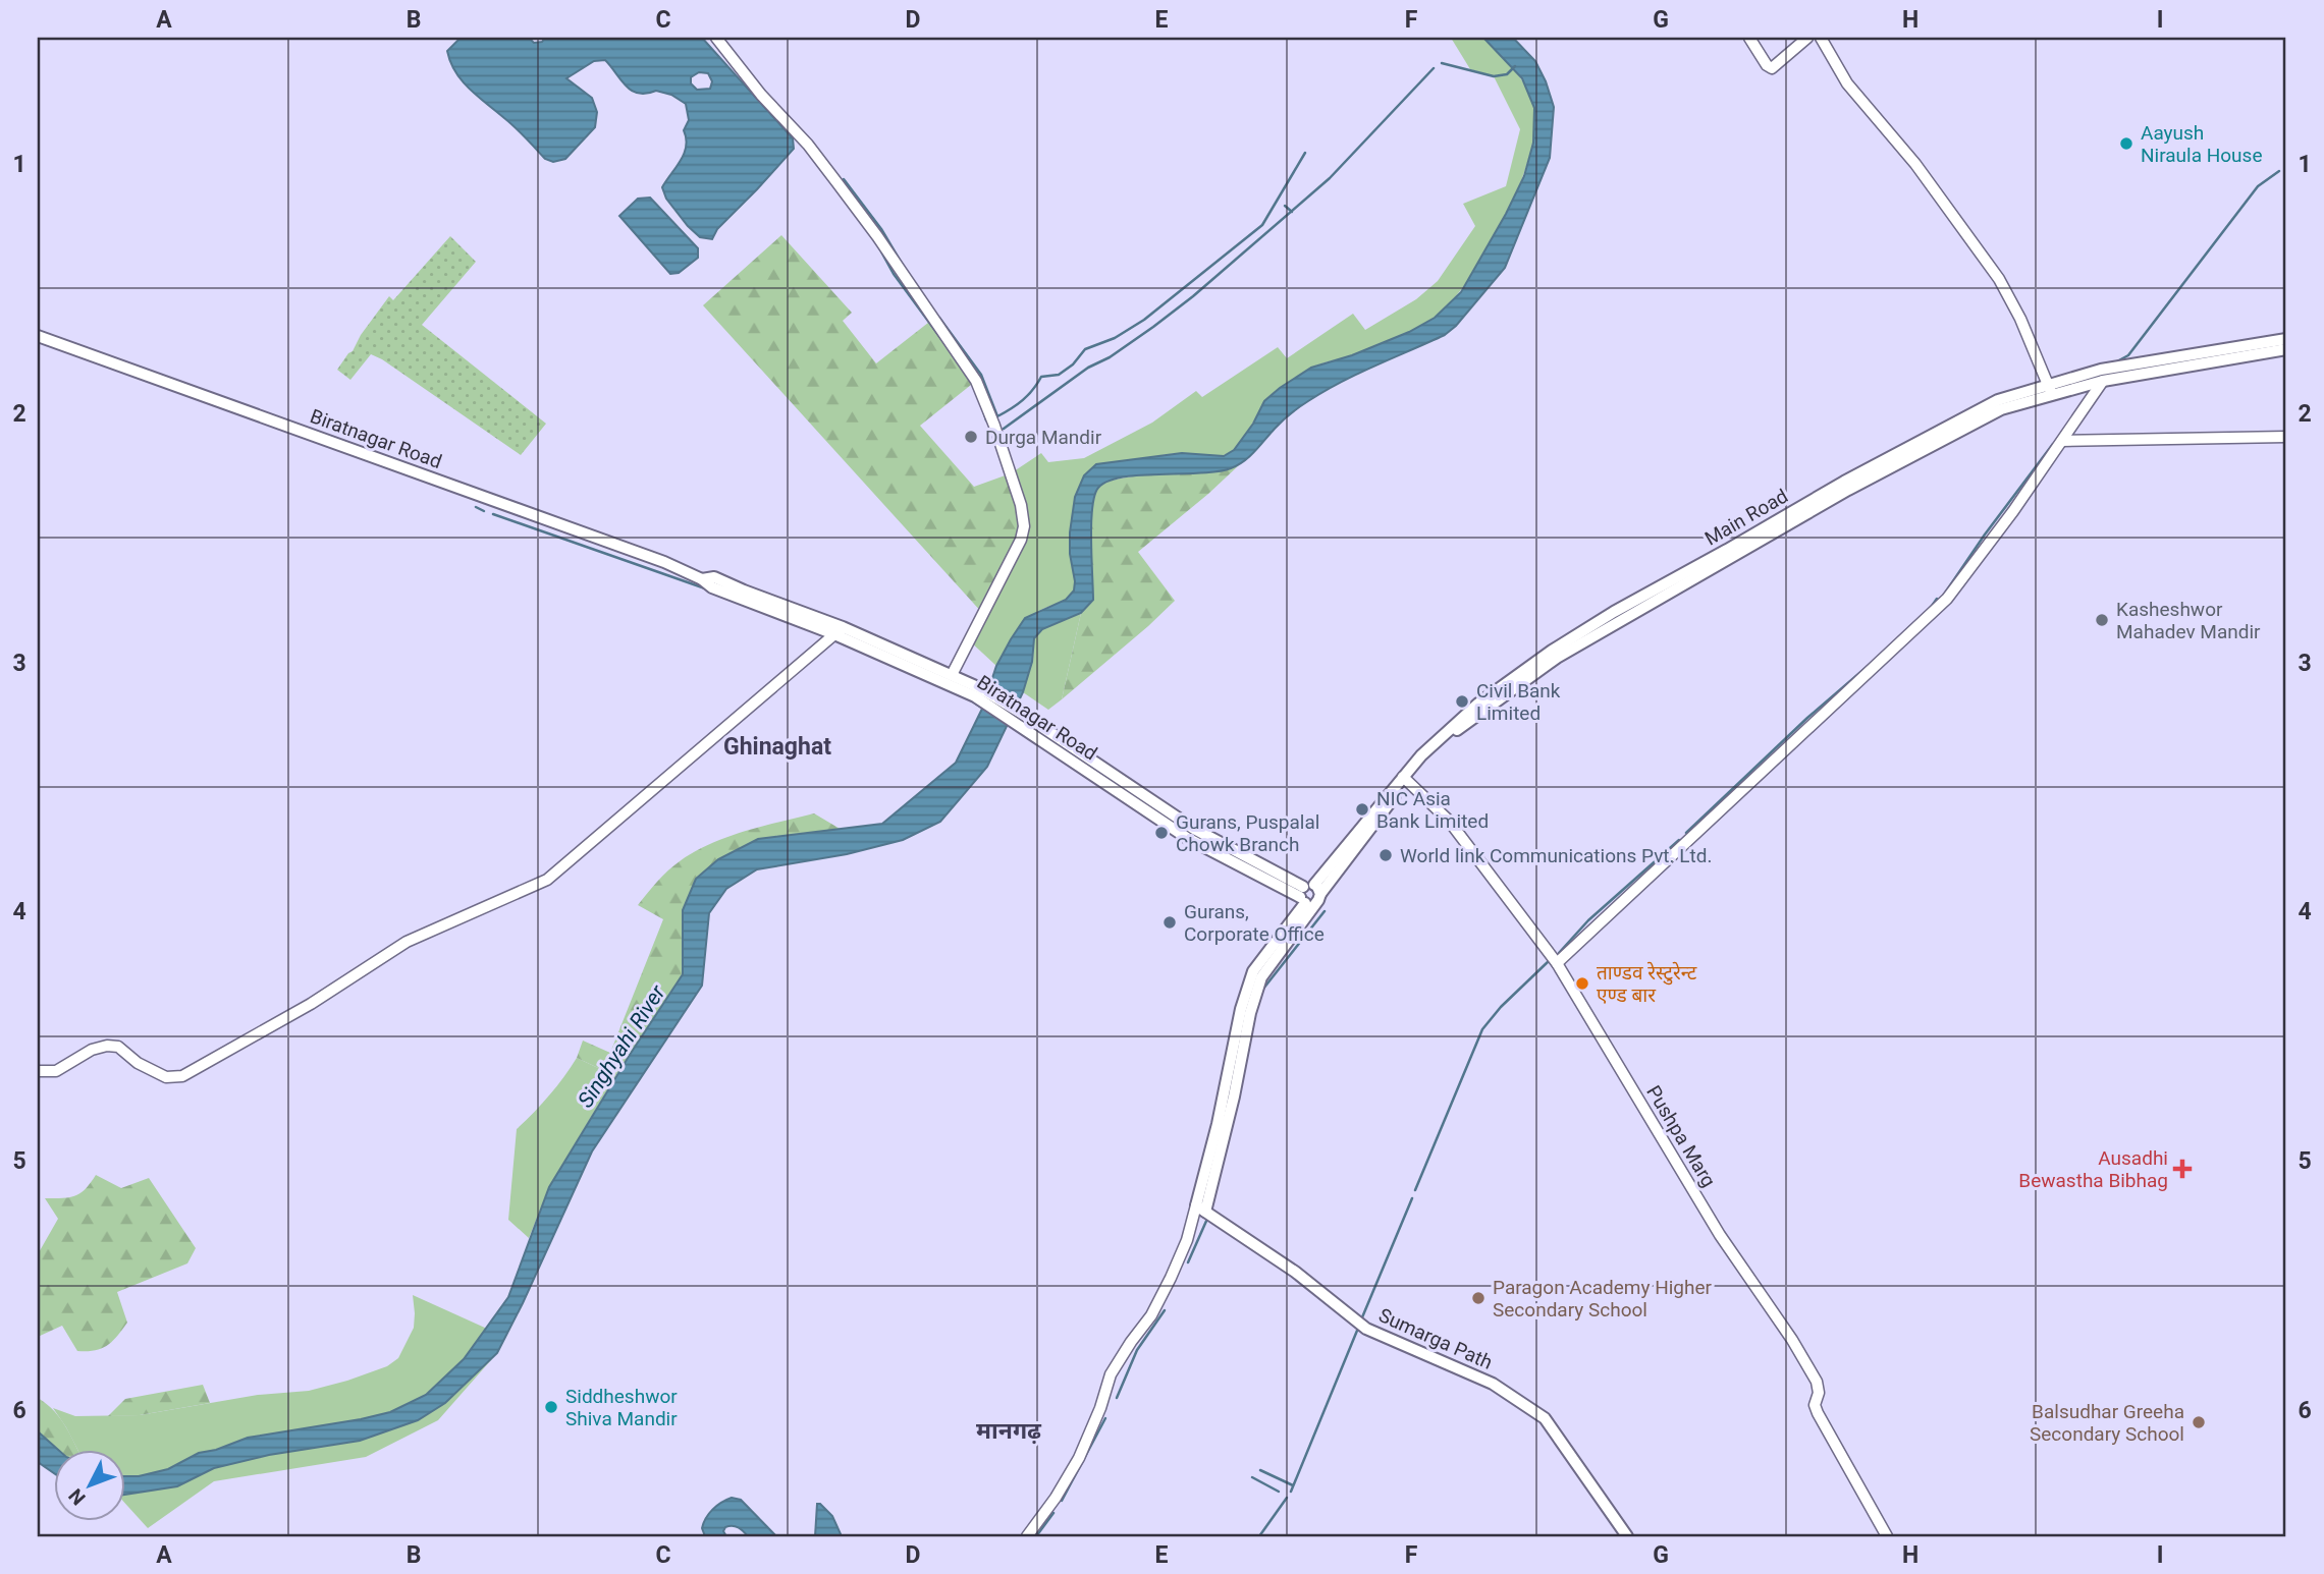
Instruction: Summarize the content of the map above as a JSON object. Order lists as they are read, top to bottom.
{
  "streets": {
    "main road": ["Biratnagar Road", "Main Road", "Sumarga Path"],
    "street": ["Pushpa Marg"]
  },
  "crossings": [
    ["Biratnagar Road", "Main Road"],
    ["Main Road", "Pushpa Marg"],
    ["Main Road", "Sumarga Path"]
  ],
  "districts": ["Ghinaghat", "मानगढ़"],
  "water": ["Singhyahi River"],
  "places": {
    "other": [
      "Aayush Niraula House",
      "Durga Mandir",
      "Kasheshwor Mahadev Mandir",
      "Civil Bank Limited",
      "NIC Asia Bank Limited",
      "Gurans, Puspalal Chowk Branch",
      "World link Communications Pvt. Ltd.",
      "Gurans, Corporate Office",
      "ताण्डव रेस्टुरेन्ट एण्ड बार",
      "Paragon Academy Higher Secondary School",
      "Siddheshwor Shiva Mandir",
      "Balsudhar Greeha Secondary School"
    ],
    "health": ["Ausadhi Bewastha Bibhag"]
  },
  "north": "bottom left",
  "grid": {
    "columns": [
      "A",
      "B",
      "C",
      "D",
      "E",
      "F",
      "G",
      "H",
      "I"
    ],
    "rows": [
      "1",
      "2",
      "3",
      "4",
      "5",
      "6"
    ]
  }
}
